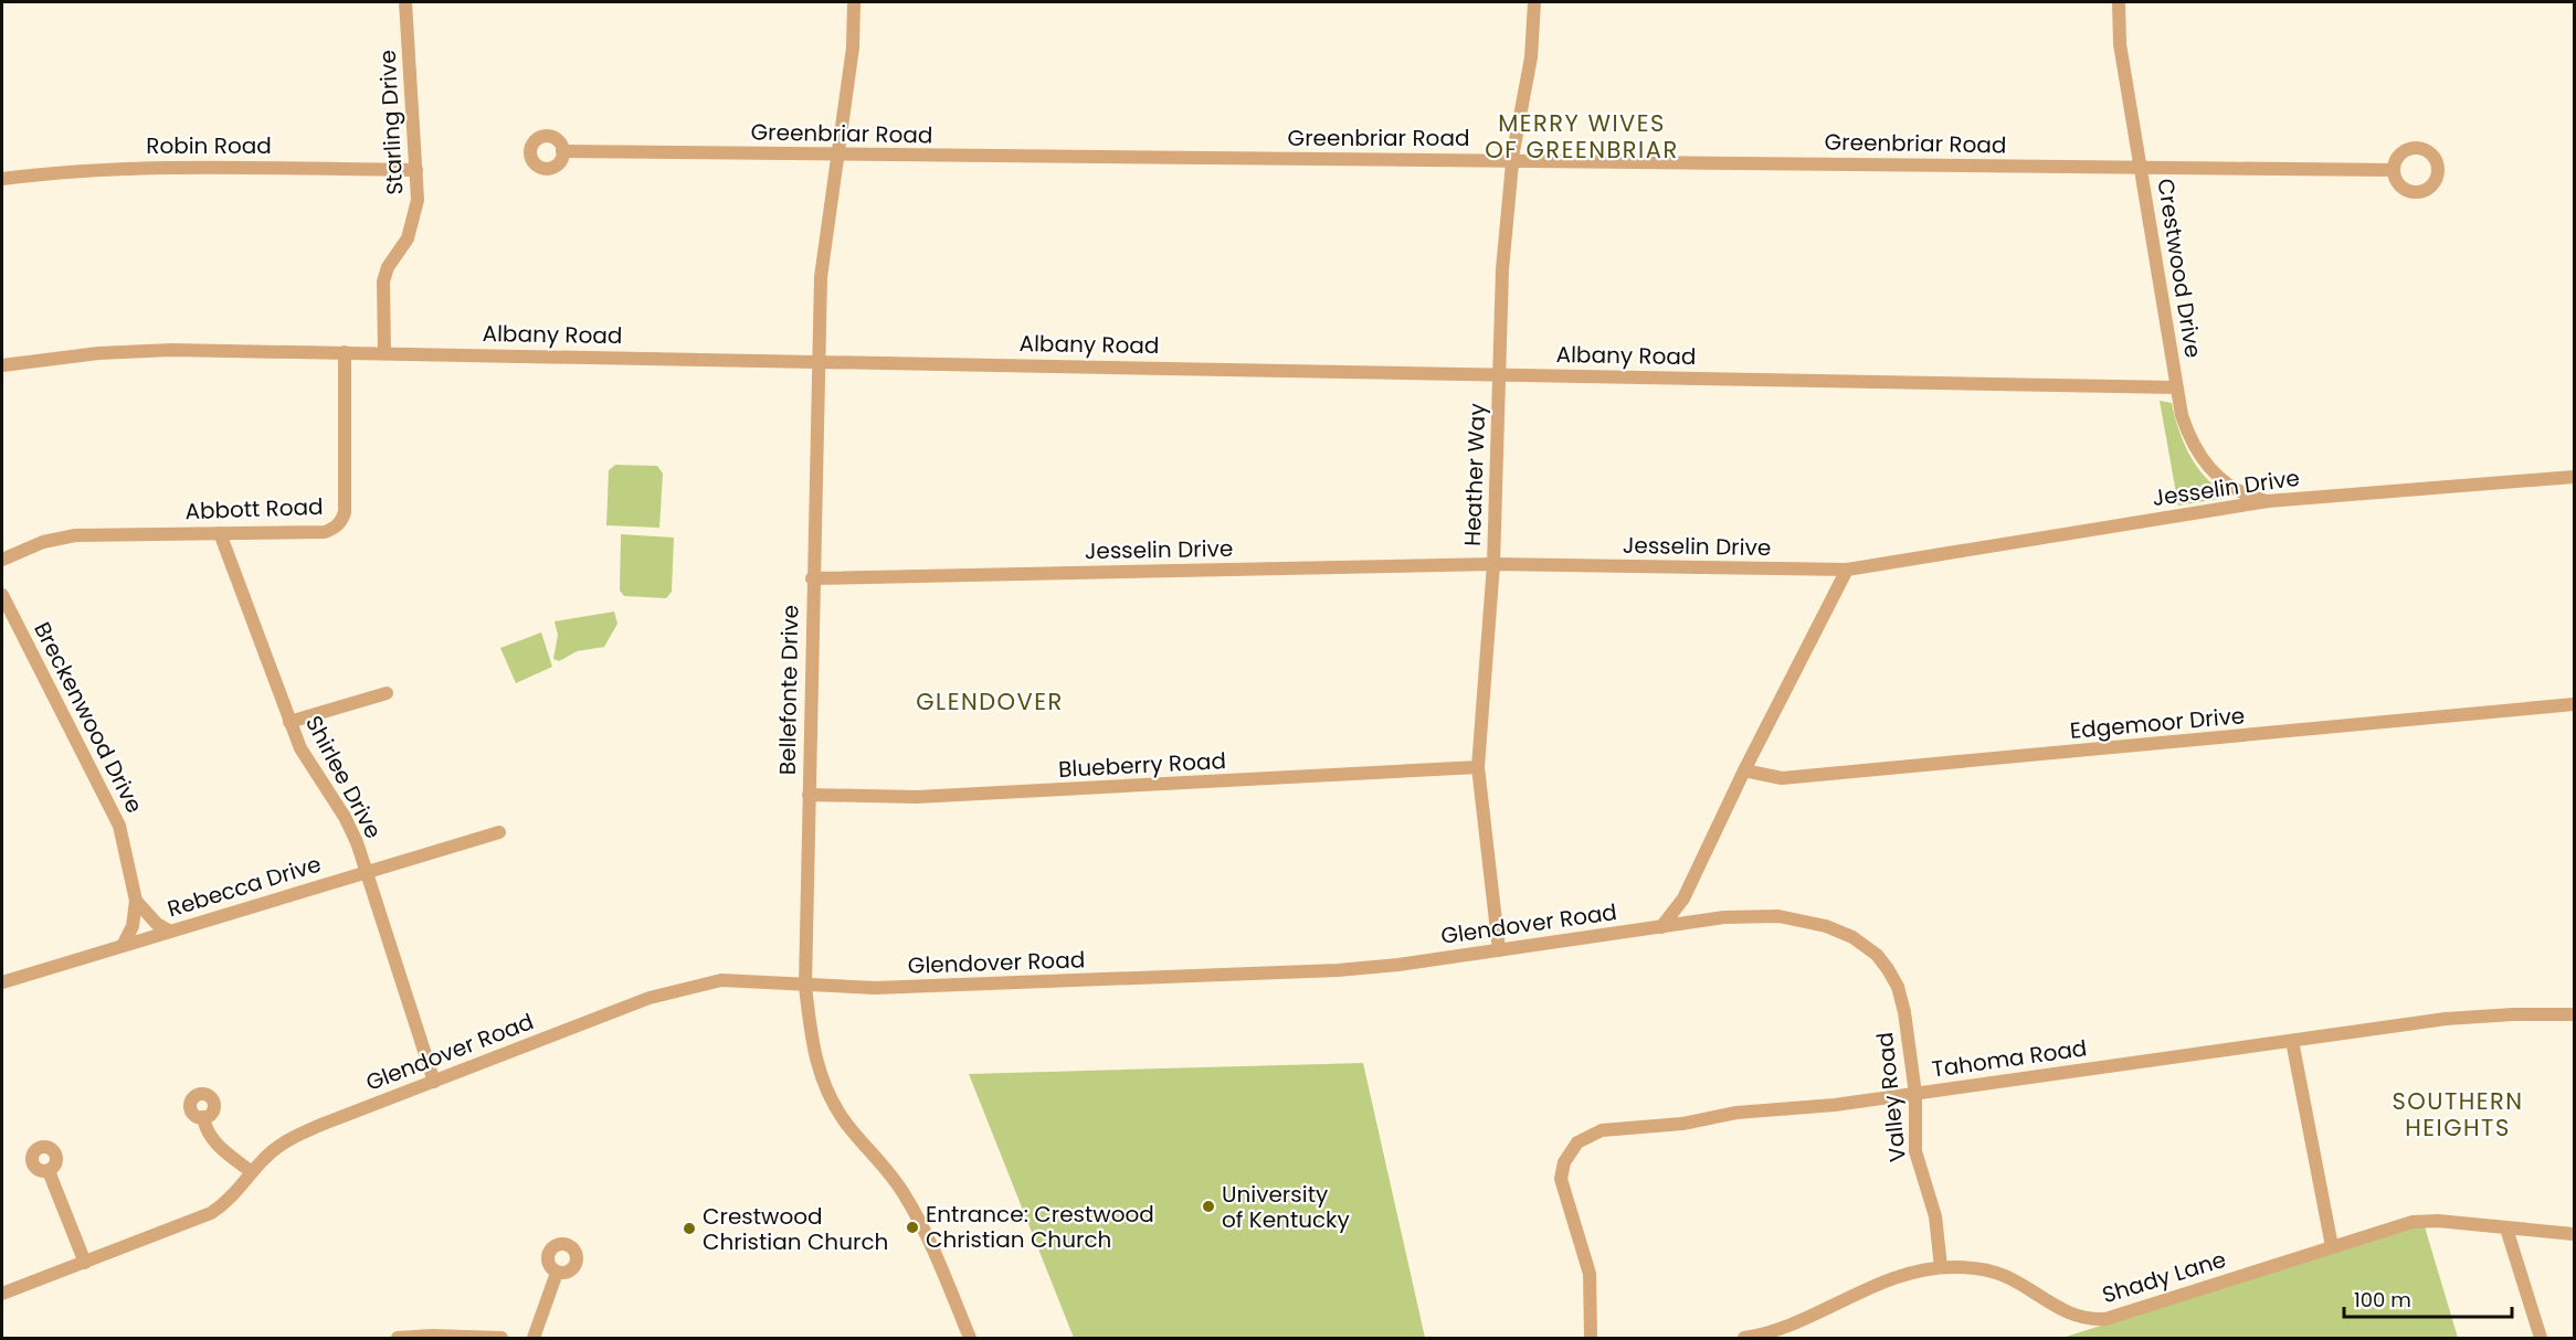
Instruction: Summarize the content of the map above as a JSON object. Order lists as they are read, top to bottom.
{
  "streets": {
    "street": [
      "Starling Drive",
      "Greenbriar Road",
      "Robin Road",
      "Crestwood Drive",
      "Albany Road",
      "Heather Way",
      "Jesselin Drive",
      "Abbott Road",
      "Bellefonte Drive",
      "Breckenwood Drive",
      "Edgemoor Drive",
      "Blueberry Road",
      "Shirlee Drive",
      "Rebecca Drive",
      "Glendover Road",
      "Tahoma Road",
      "Valley Road",
      "Shady Lane"
    ]
  },
  "crossings": [
    ["Starling Drive", "Robin Road"],
    ["Starling Drive", "Albany Road"],
    ["Greenbriar Road", "Crestwood Drive"],
    ["Greenbriar Road", "Heather Way"],
    ["Greenbriar Road", "Bellefonte Drive"],
    ["Crestwood Drive", "Albany Road"],
    ["Crestwood Drive", "Jesselin Drive"],
    ["Albany Road", "Heather Way"],
    ["Albany Road", "Abbott Road"],
    ["Albany Road", "Bellefonte Drive"],
    ["Heather Way", "Jesselin Drive"],
    ["Heather Way", "Blueberry Road"],
    ["Heather Way", "Glendover Road"],
    ["Jesselin Drive", "Bellefonte Drive"],
    ["Abbott Road", "Shirlee Drive"],
    ["Bellefonte Drive", "Blueberry Road"],
    ["Bellefonte Drive", "Glendover Road"],
    ["Breckenwood Drive", "Rebecca Drive"],
    ["Shirlee Drive", "Rebecca Drive"],
    ["Shirlee Drive", "Glendover Road"],
    ["Glendover Road", "Valley Road"],
    ["Tahoma Road", "Valley Road"],
    ["Valley Road", "Shady Lane"]
  ],
  "districts": ["MERRY WIVES OF GREENBRIAR", "GLENDOVER", "SOUTHERN HEIGHTS"],
  "places": ["University of Kentucky", "Entrance: Crestwood Christian Church", "Crestwood Christian Church"],
  "scale_bar": "100 m"
}
